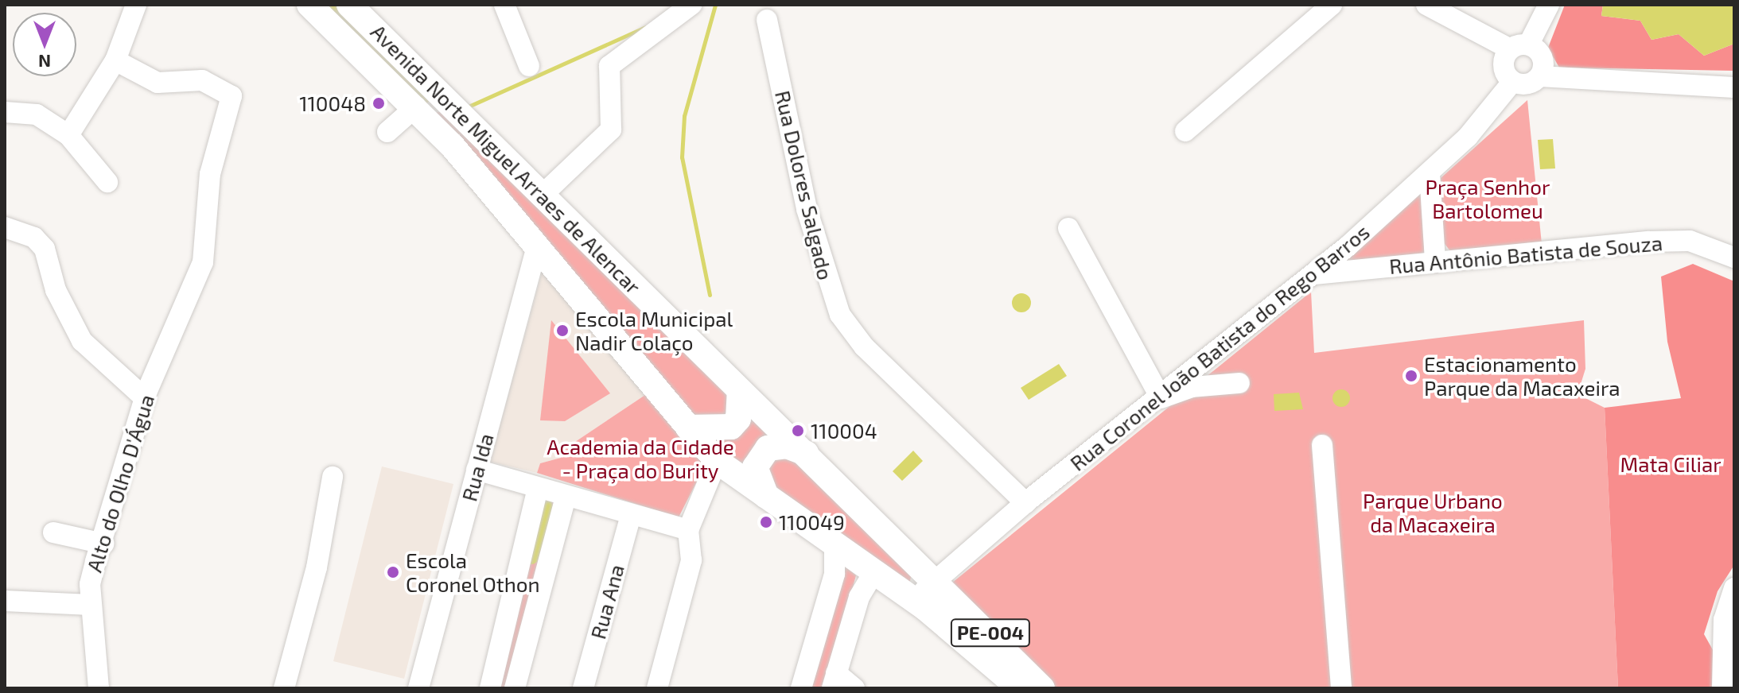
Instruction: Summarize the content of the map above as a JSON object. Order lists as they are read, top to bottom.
{
  "streets": {
    "main road": ["Avenida Norte Miguel Arraes de Alencar", "PE-004"],
    "street": [
      "Rua Dolores Salgado",
      "Rua Antônio Batista de Souza",
      "Rua Coronel João Batista do Rego Barros",
      "Rua Ida",
      "Alto do Olho D'Água",
      "Rua Ana"
    ]
  },
  "crossings": [
    ["Avenida Norte Miguel Arraes de Alencar", "Rua Coronel João Batista do Rego Barros"],
    ["Avenida Norte Miguel Arraes de Alencar", "Rua Ida"],
    ["Rua Dolores Salgado", "Rua Coronel João Batista do Rego Barros"],
    ["Rua Antônio Batista de Souza", "Rua Coronel João Batista do Rego Barros"]
  ],
  "parks": [
    "Praça Senhor Bartolomeu",
    "Academia da Cidade - Praça do Burity",
    "Mata Ciliar",
    "Parque Urbano da Macaxeira"
  ],
  "places": [
    "110048",
    "Escola Municipal Nadir Colaço",
    "Estacionamento Parque da Macaxeira",
    "110004",
    "110049",
    "Escola Coronel Othon"
  ],
  "north": "bottom"
}
